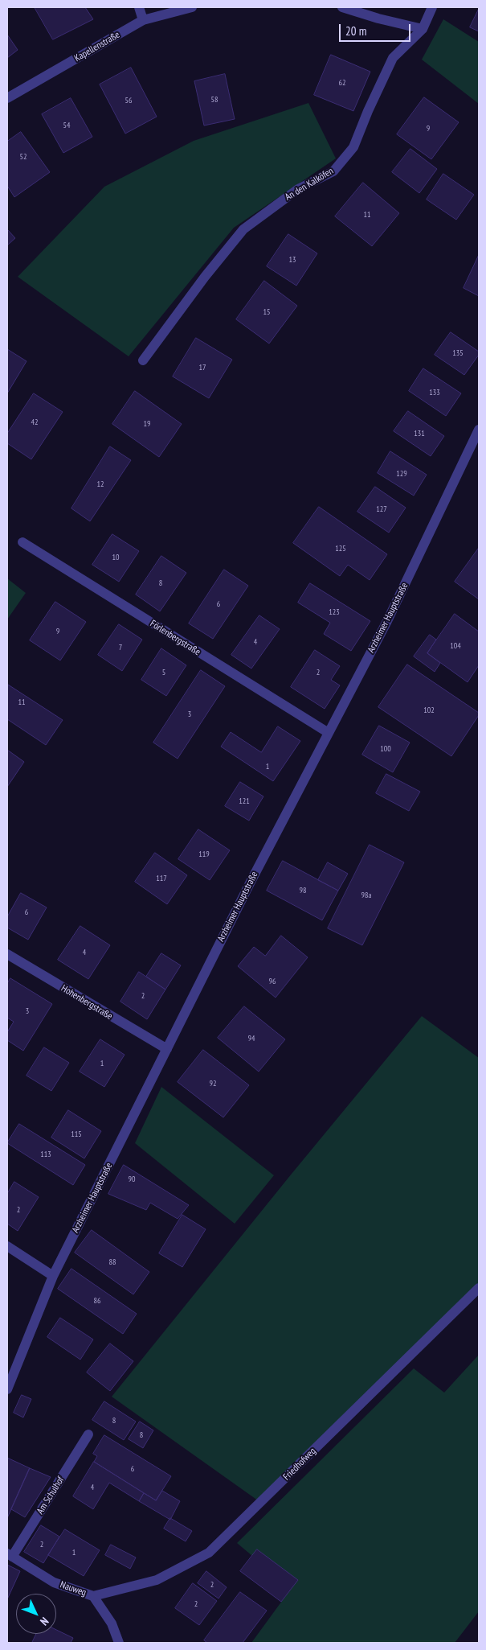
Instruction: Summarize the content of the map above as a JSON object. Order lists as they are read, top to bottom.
{
  "streets": {
    "street": [
      "Kapellenstraße",
      "An den Kalköfen",
      "Arzheimer Hauptstraße",
      "Förlenbergstraße",
      "Hohenbergstraße",
      "Friedhofweg",
      "Am Schulhof",
      "Nauweg"
    ]
  },
  "crossings": [
    ["Arzheimer Hauptstraße", "Förlenbergstraße"],
    ["Arzheimer Hauptstraße", "Hohenbergstraße"],
    ["Friedhofweg", "Nauweg"],
    ["Am Schulhof", "Nauweg"]
  ],
  "house_numbers": [
    "62",
    "58",
    "56",
    "54",
    "9",
    "52",
    "11",
    "13",
    "15",
    "135",
    "17",
    "133",
    "42",
    "19",
    "131",
    "129",
    "12",
    "127",
    "125",
    "10",
    "8",
    "6",
    "123",
    "9",
    "4",
    "104",
    "7",
    "5",
    "2",
    "11",
    "102",
    "3",
    "100",
    "1",
    "121",
    "119",
    "117",
    "98",
    "98a",
    "6",
    "4",
    "96",
    "2",
    "3",
    "94",
    "1",
    "92",
    "115",
    "113",
    "90",
    "2",
    "88",
    "86",
    "8",
    "8",
    "6",
    "4",
    "2",
    "1",
    "2",
    "2"
  ],
  "scale_bar": "20 m",
  "north": "bottom right"
}
